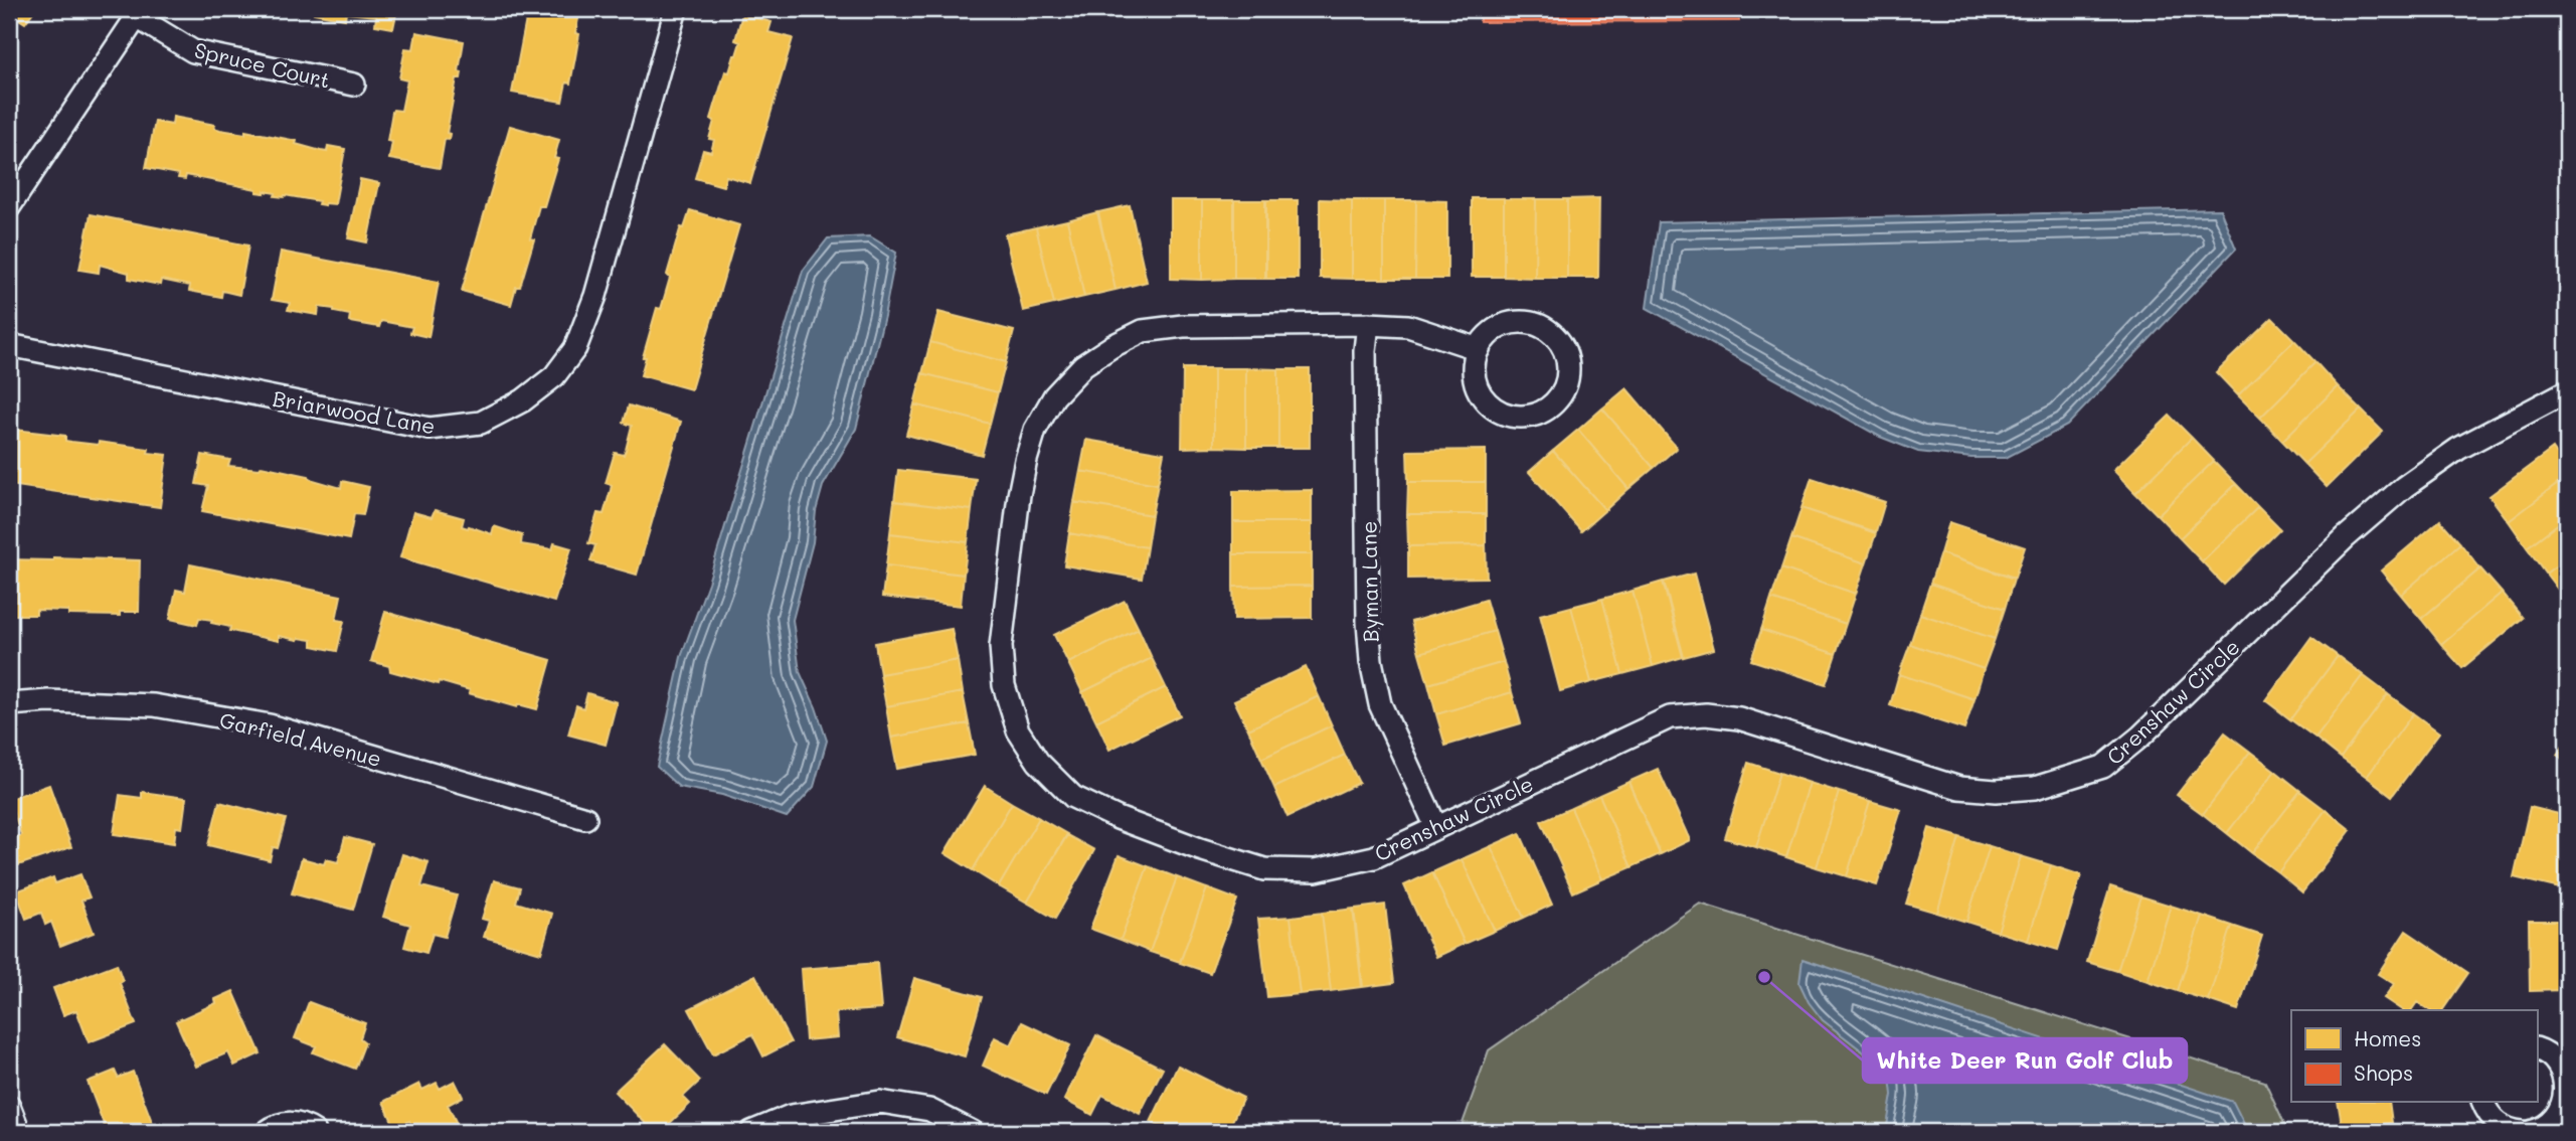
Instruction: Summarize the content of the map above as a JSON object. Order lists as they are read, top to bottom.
{
  "streets": {
    "street": [
      "Spruce Court",
      "Briarwood Lane",
      "Byman Lane",
      "Crenshaw Circle",
      "Garfield Avenue"
    ]
  },
  "crossings": [
    ["Byman Lane", "Crenshaw Circle"]
  ],
  "places": ["White Deer Run Golf Club"],
  "legend": ["Homes", "Shops"]
}
